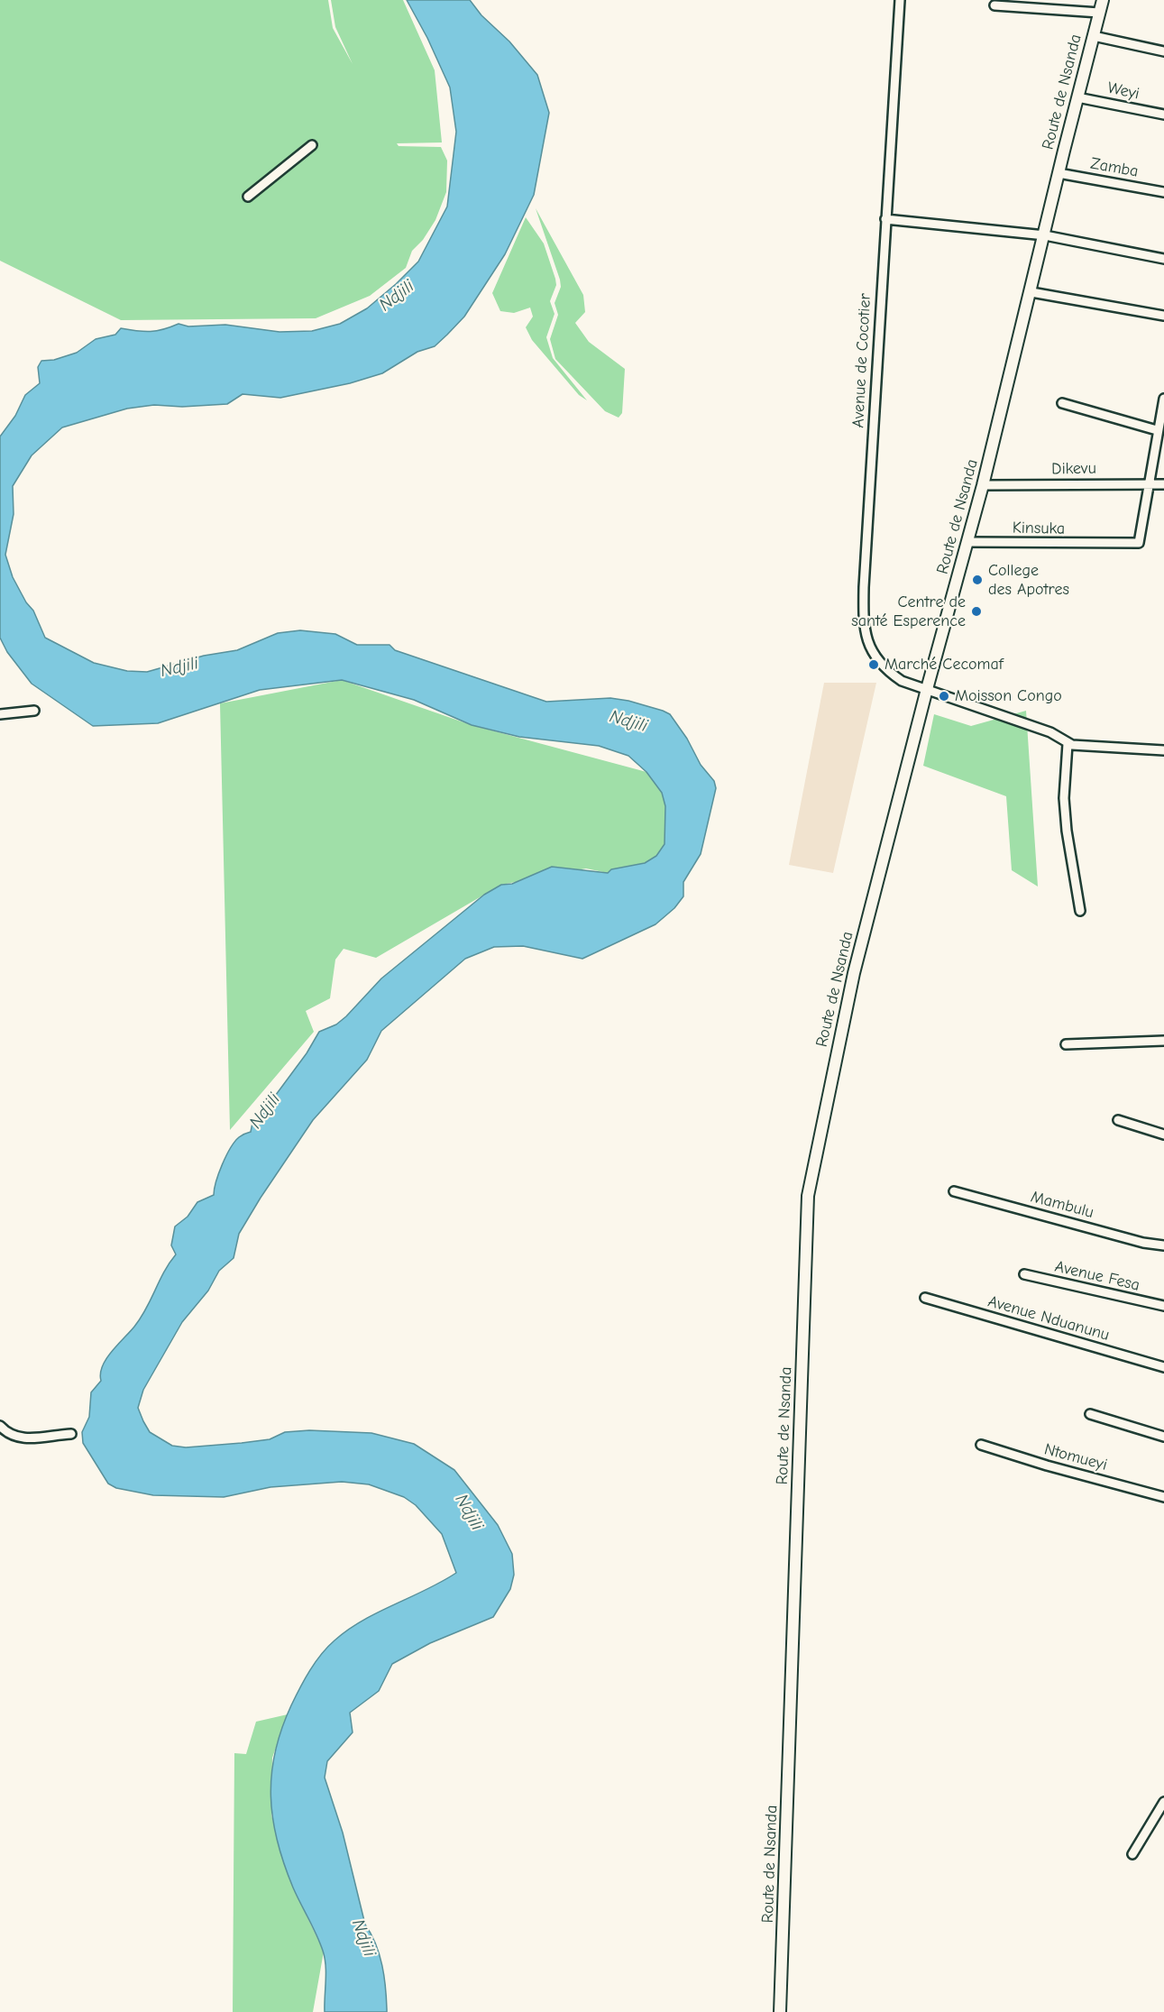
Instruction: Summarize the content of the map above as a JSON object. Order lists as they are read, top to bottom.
{
  "streets": {
    "street": [
      "Weyi",
      "Route de Nsanda",
      "Zamba",
      "Avenue de Cocotier",
      "Dikevu",
      "Kinsuka",
      "Mambulu",
      "Avenue Fesa",
      "Avenue Nduanunu",
      "Ntomueyi"
    ]
  },
  "crossings": [
    ["Weyi", "Route de Nsanda"],
    ["Route de Nsanda", "Zamba"],
    ["Route de Nsanda", "Avenue de Cocotier"],
    ["Route de Nsanda", "Dikevu"],
    ["Route de Nsanda", "Kinsuka"],
    ["Dikevu", "Kinsuka"]
  ],
  "water": ["Ndjili"],
  "places": [
    "College des Apotres",
    "Centre de santé Esperence",
    "Marché Cecomaf",
    "Moisson Congo"
  ]
}
